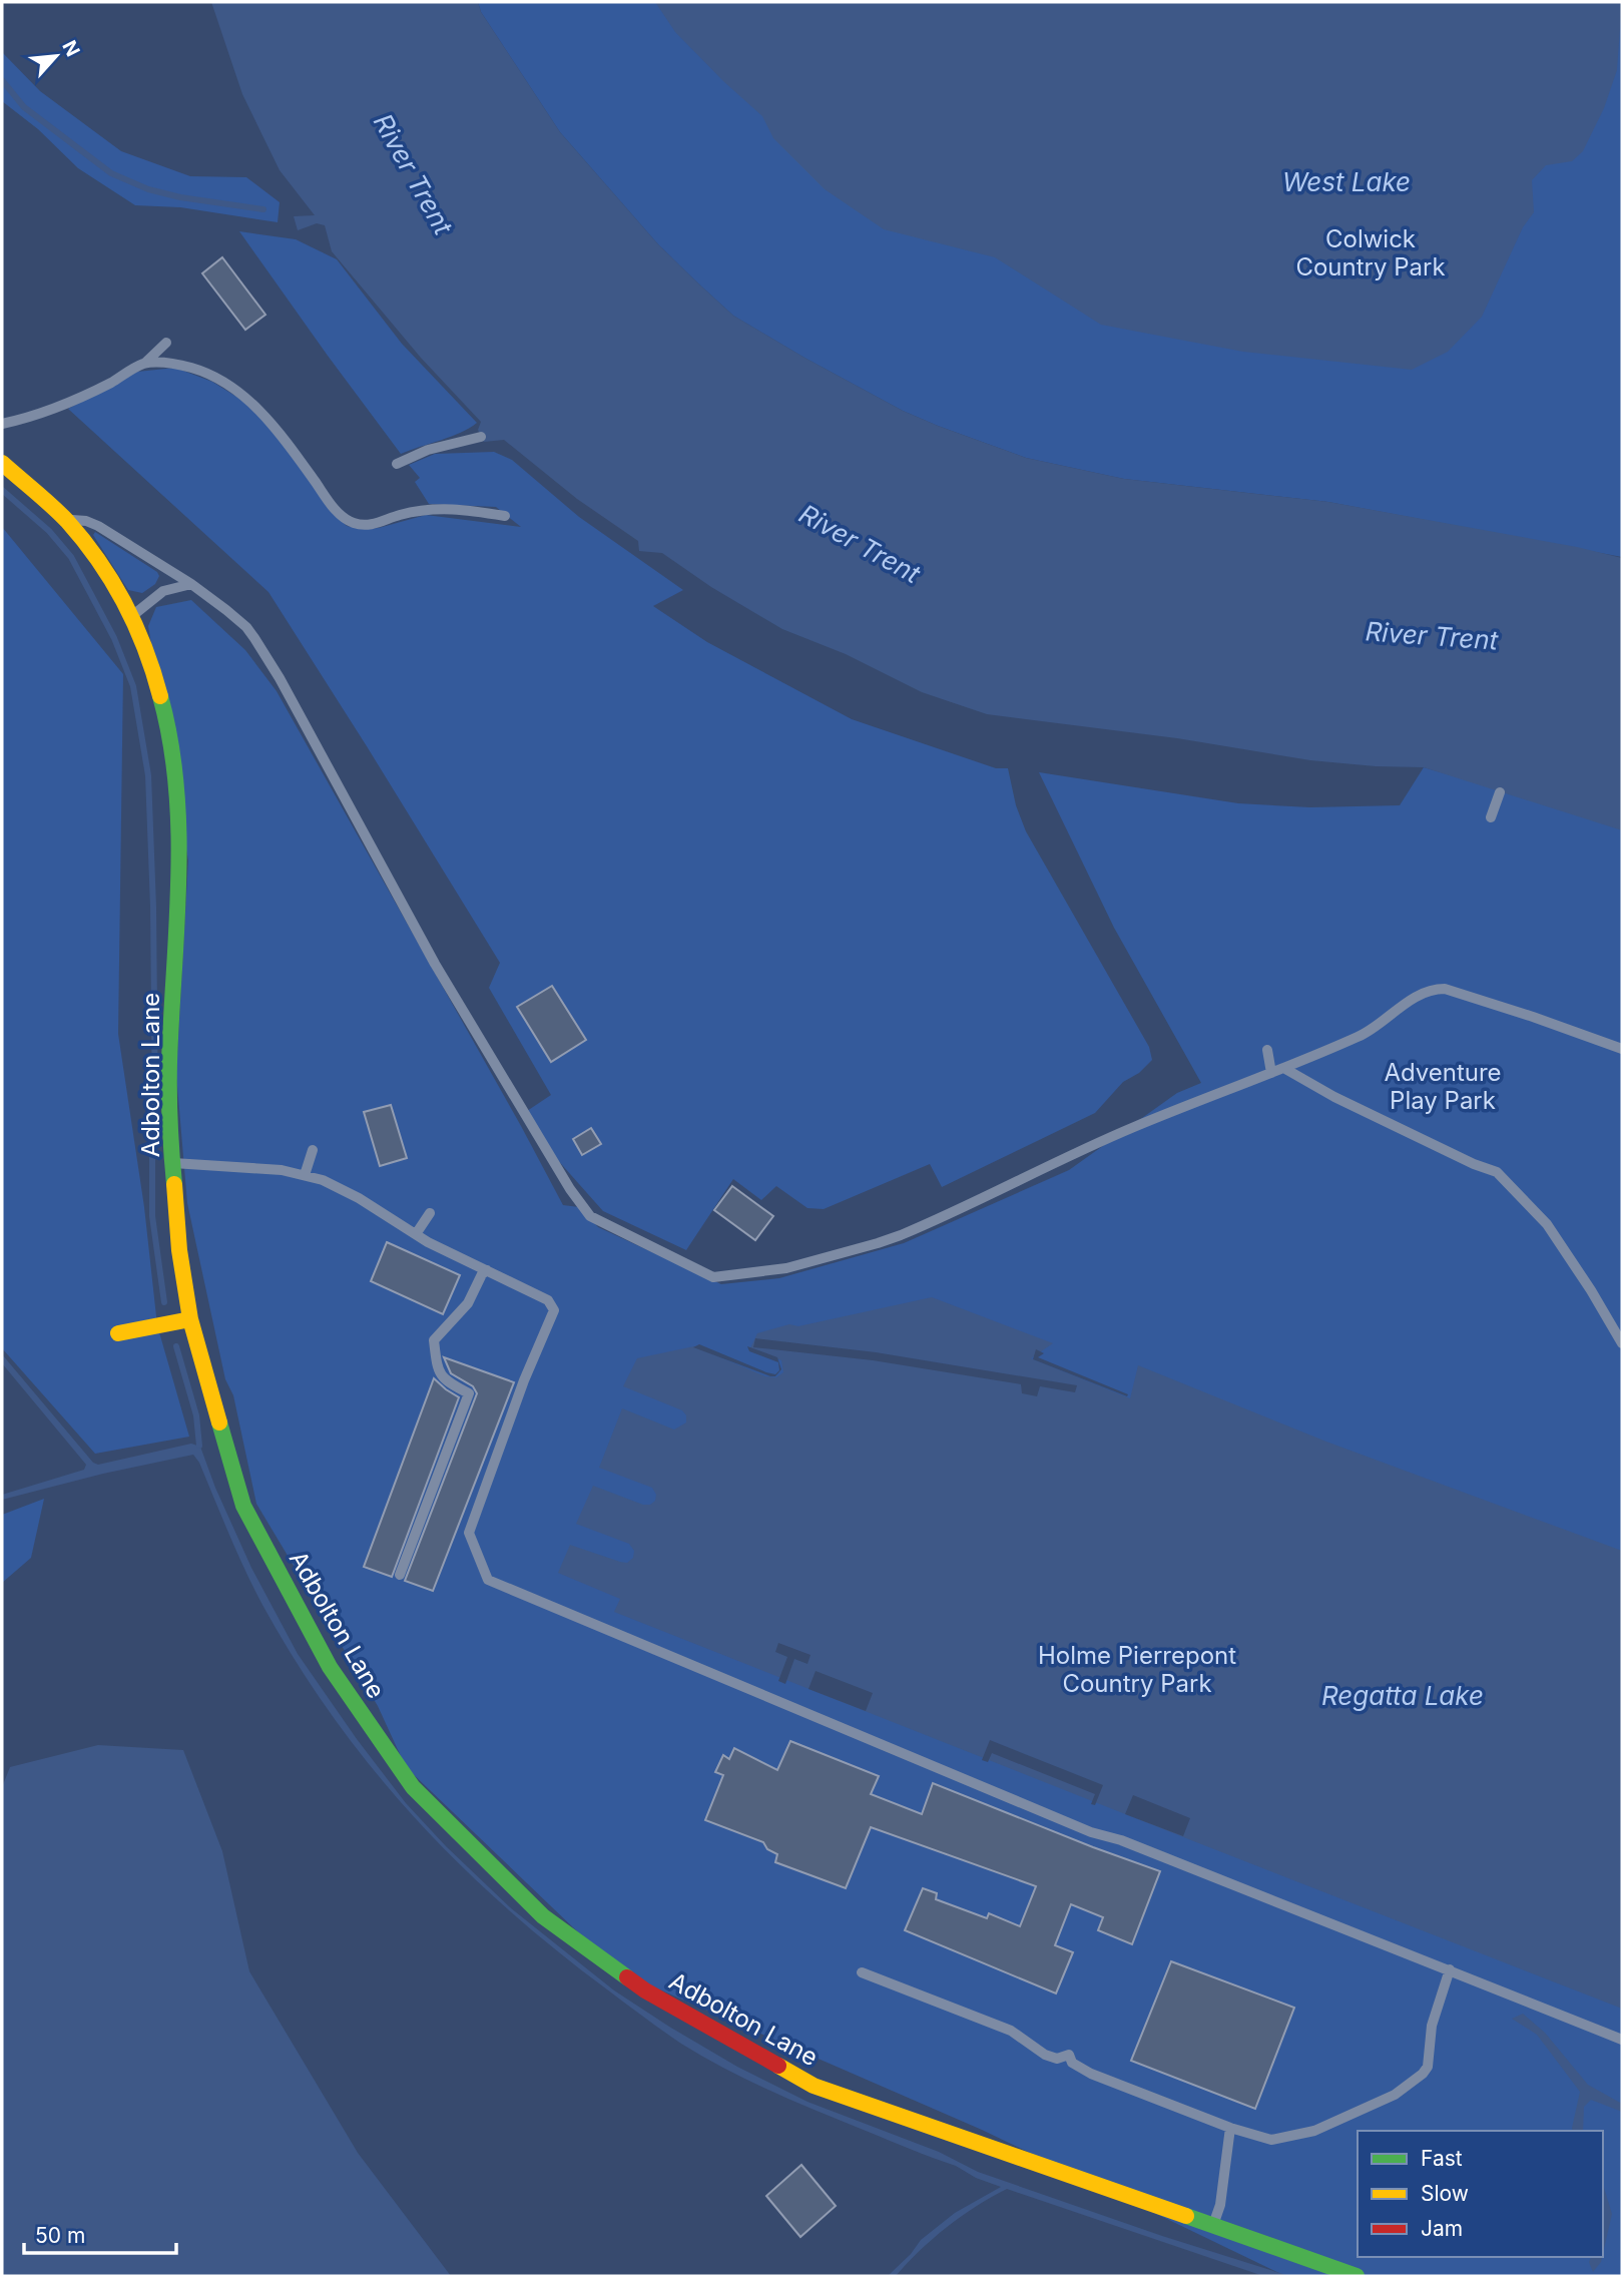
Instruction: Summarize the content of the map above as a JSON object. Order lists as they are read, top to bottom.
{
  "streets": {
    "street": ["Adbolton Lane"]
  },
  "water": ["River Trent", "West Lake", "Regatta Lake"],
  "parks": ["Colwick Country Park", "Adventure Play Park", "Holme Pierrepont Country Park"],
  "legend": ["Fast", "Slow", "Jam"],
  "scale_bar": "50 m",
  "north": "top right"
}
